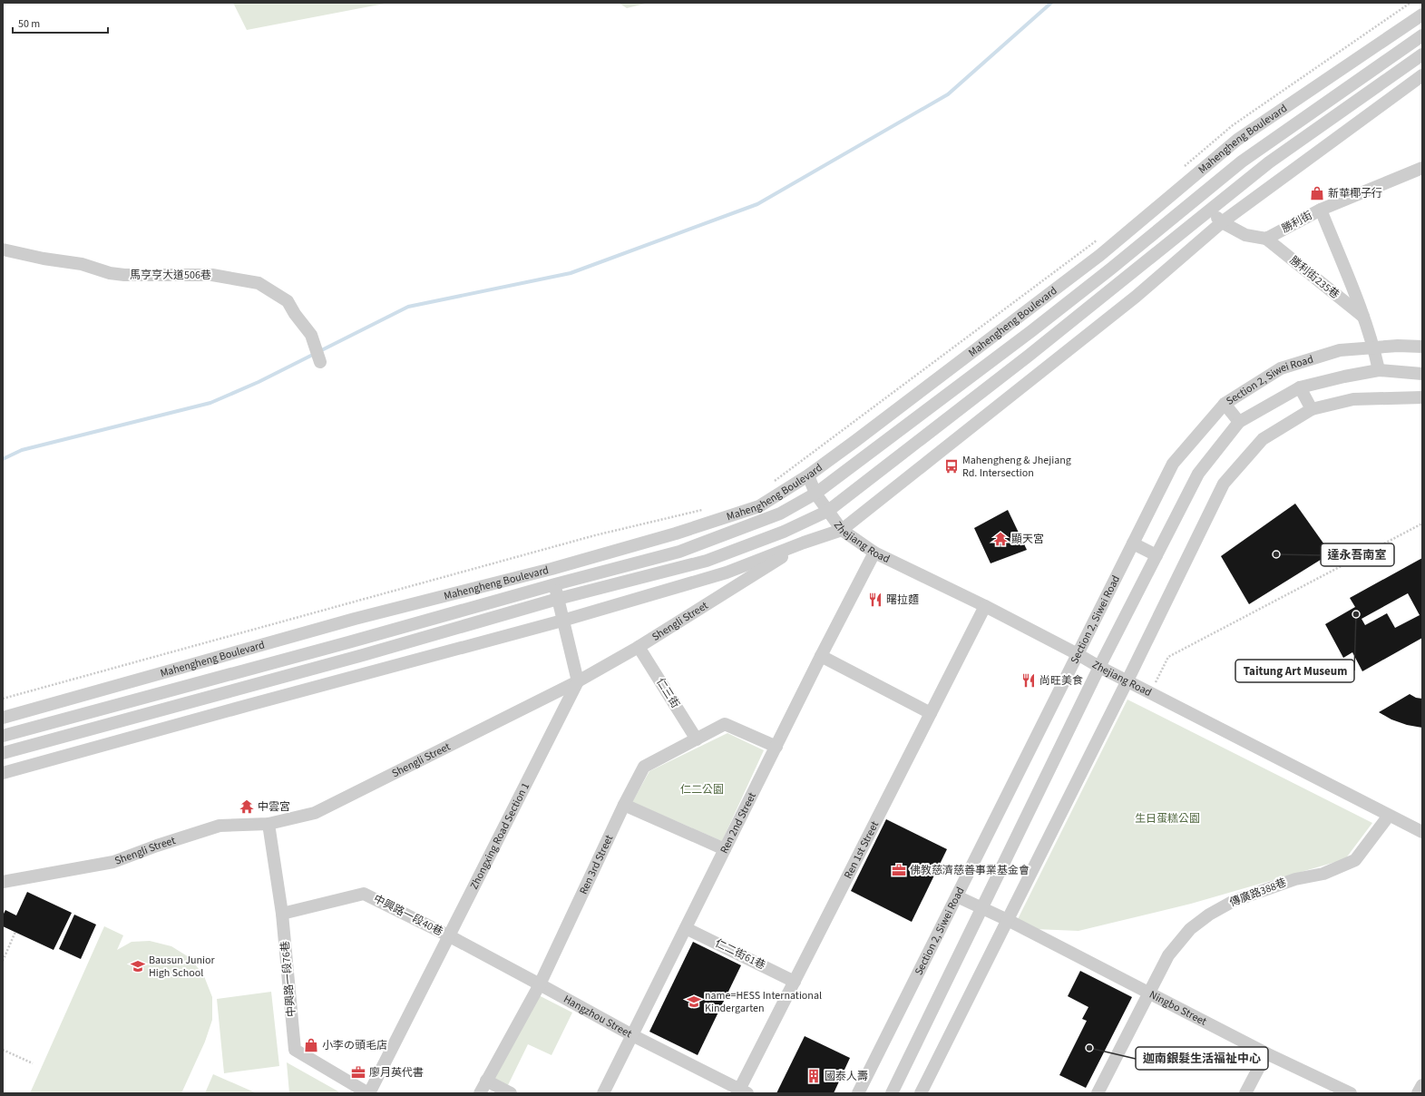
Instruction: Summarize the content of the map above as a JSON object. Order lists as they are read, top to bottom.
{
  "streets": {
    "street": [
      "Mahengheng Boulevard",
      "勝利街",
      "馬亨亨大道506巷",
      "勝利街235巷",
      "Section 2, Siwei Road",
      "Zhejiang Road",
      "Shengli Street",
      "仁三街",
      "Ren 2nd Street",
      "Zhongxing Road Section 1",
      "Ren 1st Street",
      "Ren 3rd Street",
      "傳廣路388巷",
      "中興路一段40巷",
      "仁二街61巷",
      "中興路一段76巷",
      "Ningbo Street",
      "Hangzhou Street"
    ]
  },
  "crossings": [
    ["Mahengheng Boulevard", "Zhejiang Road"],
    ["勝利街", "勝利街235巷"],
    ["Section 2, Siwei Road", "Zhejiang Road"],
    ["Section 2, Siwei Road", "Ningbo Street"],
    ["Zhejiang Road", "Ren 2nd Street"],
    ["Zhejiang Road", "Ren 1st Street"],
    ["Zhejiang Road", "傳廣路388巷"],
    ["Shengli Street", "仁三街"],
    ["Shengli Street", "Zhongxing Road Section 1"],
    ["Shengli Street", "中興路一段76巷"],
    ["仁三街", "Ren 3rd Street"],
    ["Ren 2nd Street", "Ren 3rd Street"],
    ["Ren 2nd Street", "仁二街61巷"],
    ["Ren 2nd Street", "Hangzhou Street"],
    ["Zhongxing Road Section 1", "中興路一段40巷"],
    ["Zhongxing Road Section 1", "中興路一段76巷"],
    ["Zhongxing Road Section 1", "Hangzhou Street"],
    ["Ren 1st Street", "仁二街61巷"],
    ["Ren 1st Street", "Hangzhou Street"],
    ["Ren 3rd Street", "Hangzhou Street"],
    ["傳廣路388巷", "Ningbo Street"],
    ["中興路一段40巷", "中興路一段76巷"],
    ["中興路一段40巷", "Hangzhou Street"]
  ],
  "parks": ["仁二公園", "生日蛋糕公園"],
  "places": {
    "shop": ["新華椰子行", "小李の頭毛店"],
    "bus stop": ["Mahengheng & Jhejiang Rd. Intersection"],
    "temple": ["顯天宮", "中雲宮"],
    "other": ["達永吾南室", "Taitung Art Museum", "迦南銀髮生活福祉中心"],
    "restaurant": ["曙拉麵", "尚旺美食"],
    "office": ["佛教慈濟慈善事業基金會", "廖月英代書"],
    "school or university": ["Bausun Junior High School", "name=HESS International Kindergarten"],
    "building": ["國泰人壽"]
  },
  "scale_bar": "50 m"
}
